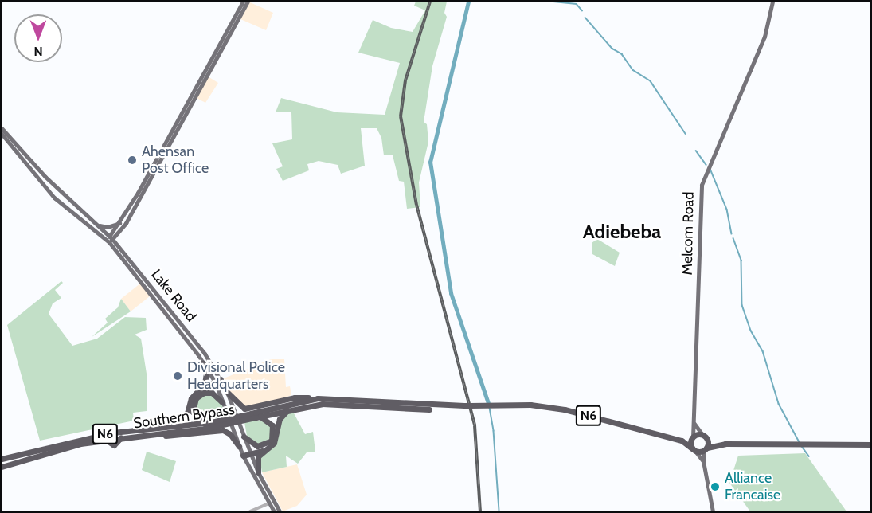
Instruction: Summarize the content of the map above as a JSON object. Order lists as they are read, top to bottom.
{
  "streets": {
    "highway": ["N6", "Southern Bypass"],
    "main road": ["Melcom Road", "Lake Road"]
  },
  "crossings": [
    ["Melcom Road", "N6"],
    ["Melcom Road", "Southern Bypass"],
    ["N6", "Southern Bypass"]
  ],
  "districts": ["Adiebeba"],
  "places": ["Ahensan Post Office", "Divisional Police Headquarters", "Alliance Francaise"],
  "north": "bottom"
}
